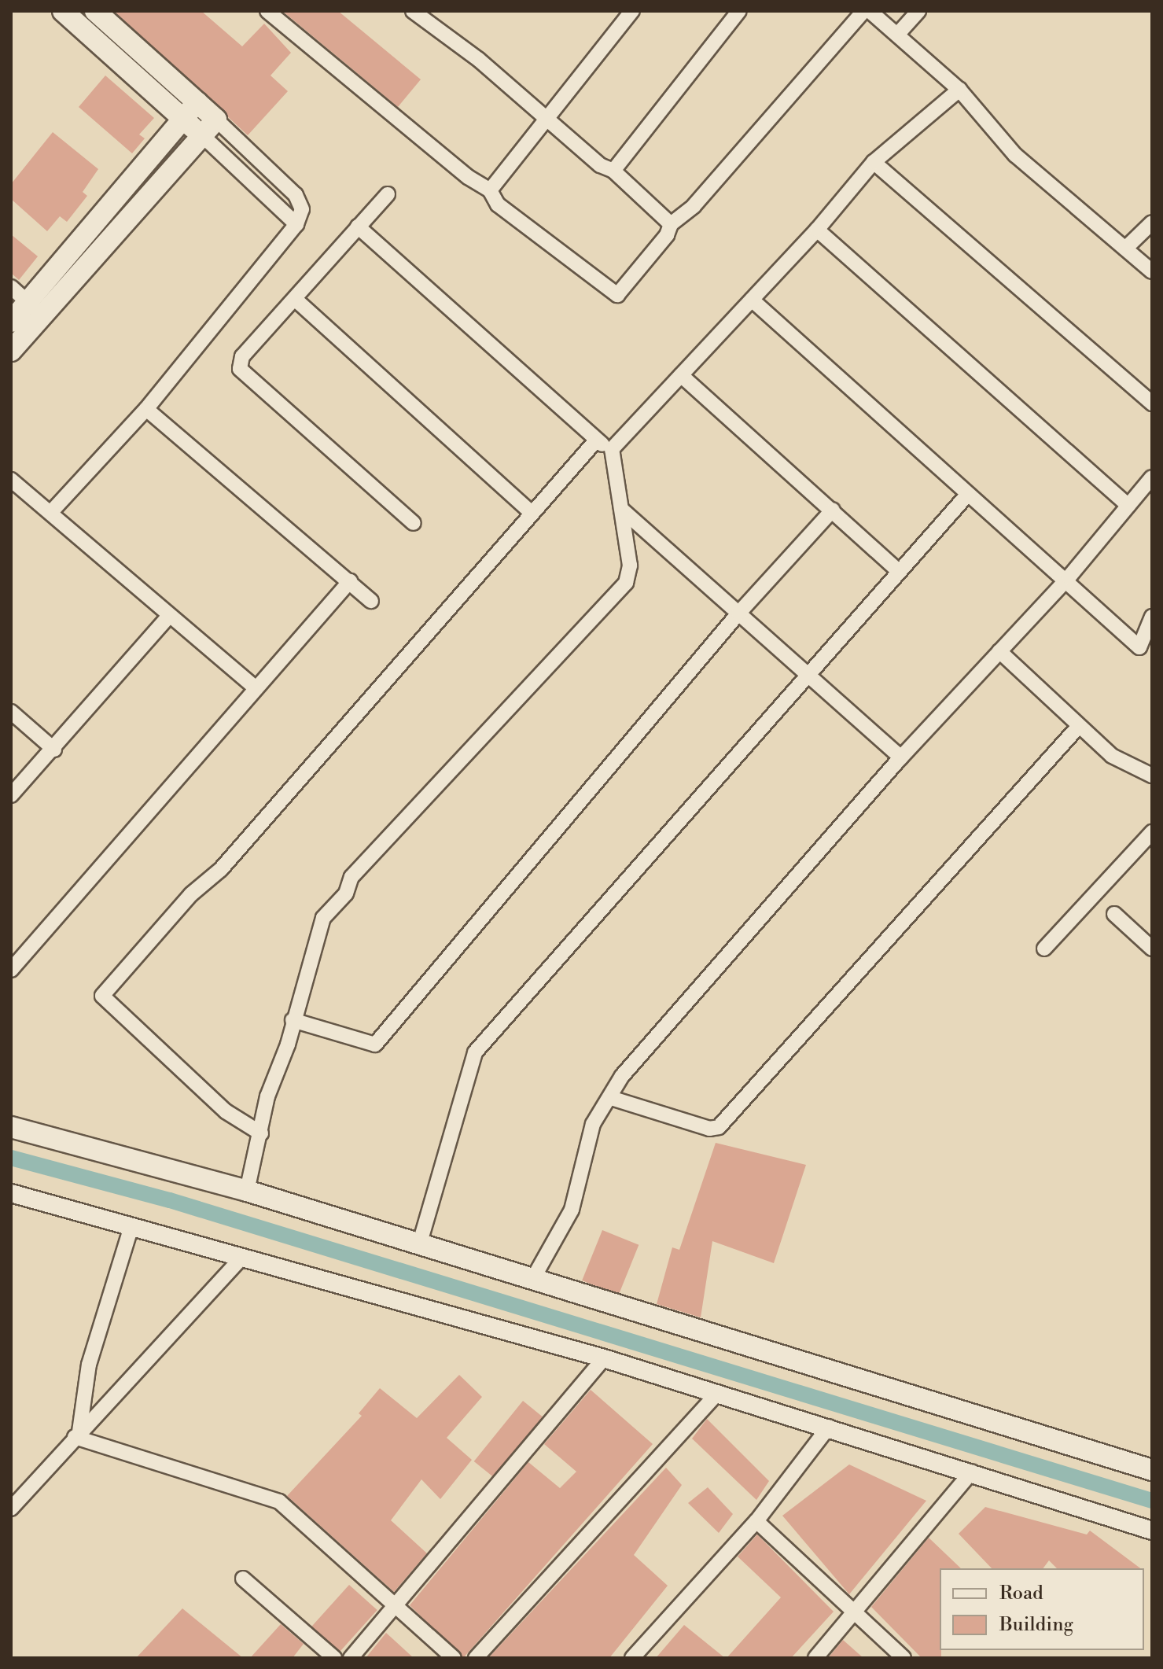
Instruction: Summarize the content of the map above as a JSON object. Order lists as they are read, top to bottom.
{
  "legend": ["Road", "Building"]
}
